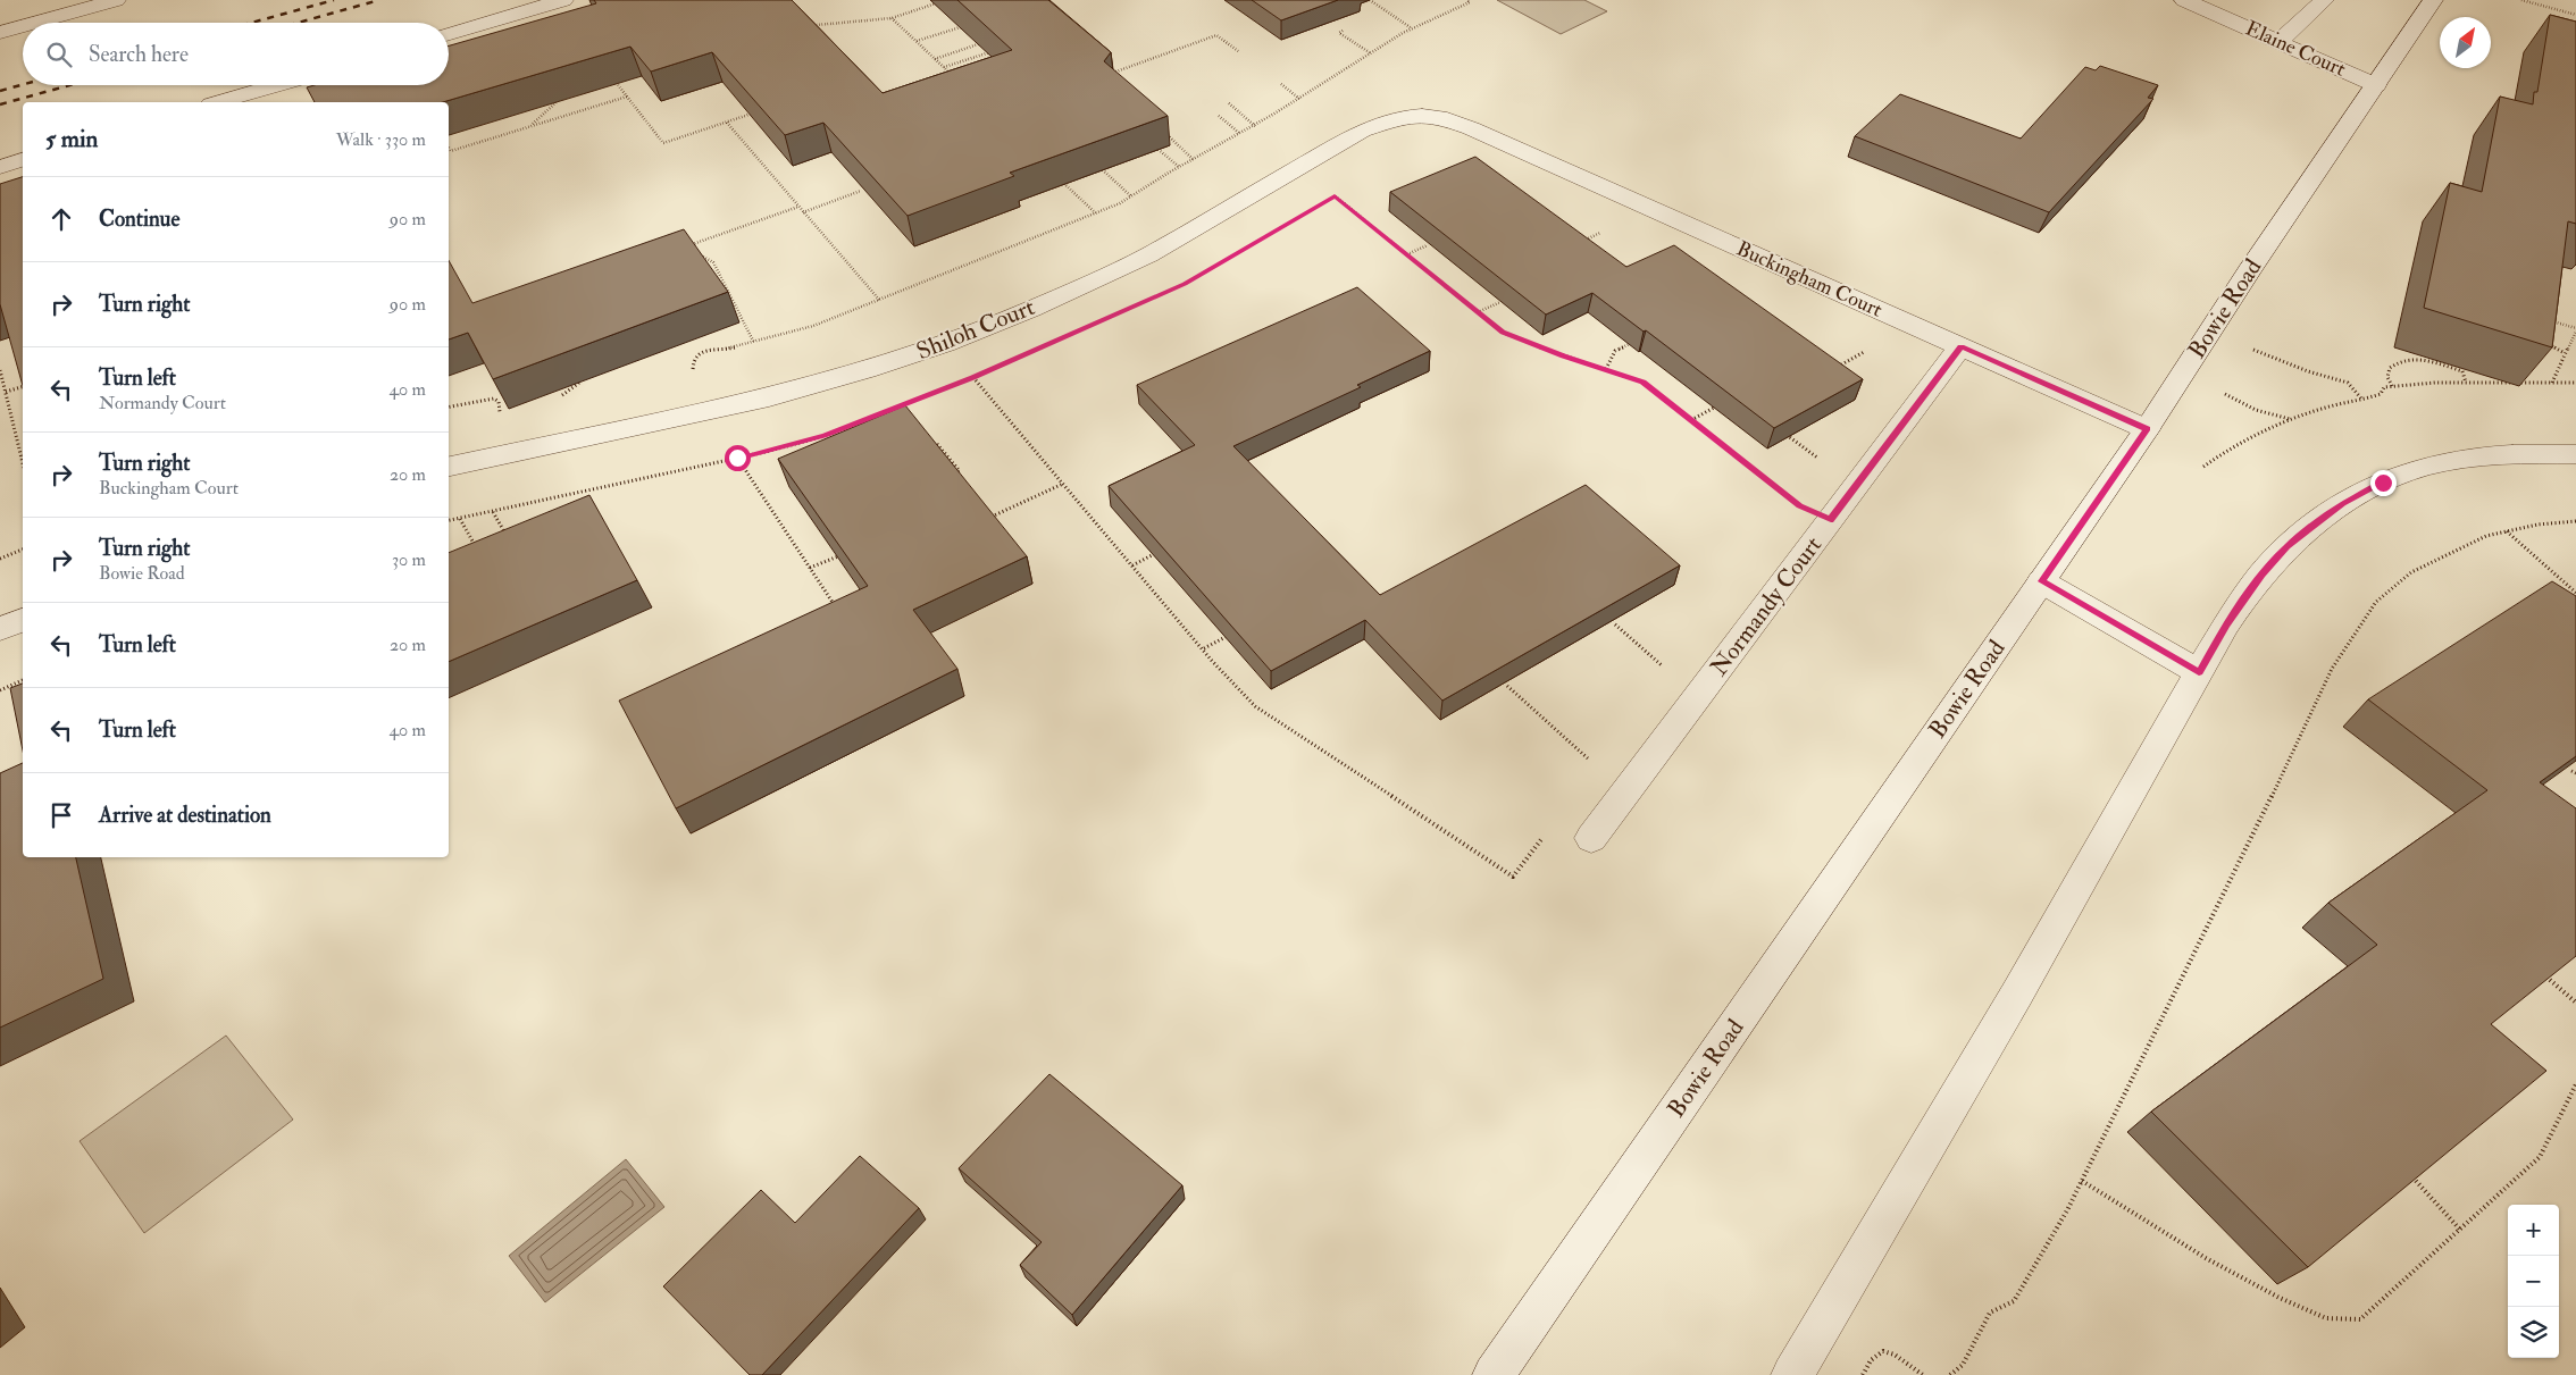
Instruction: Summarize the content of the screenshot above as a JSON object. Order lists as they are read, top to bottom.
{
  "streets": {
    "street": [
      "Elaine Court",
      "Buckingham Court",
      "Bowie Road",
      "Shiloh Court",
      "Normandy Court"
    ]
  },
  "crossings": [
    ["Elaine Court", "Bowie Road"],
    ["Buckingham Court", "Bowie Road"],
    ["Buckingham Court", "Shiloh Court"],
    ["Buckingham Court", "Normandy Court"]
  ],
  "north": "top right",
  "page": {
    "search": "Search here",
    "heading": ["5 min", "Walk · 330 m"],
    "list": [
      ["Continue", "90 m"],
      ["Turn right", "90 m"],
      ["Turn left", "Normandy Court", "40 m"],
      ["Turn right", "Buckingham Court", "20 m"],
      ["Turn right", "Bowie Road", "30 m"],
      ["Turn left", "20 m"],
      ["Turn left", "40 m"],
      "Arrive at destination"
    ],
    "map_buttons": ["+", "−"]
  }
}
